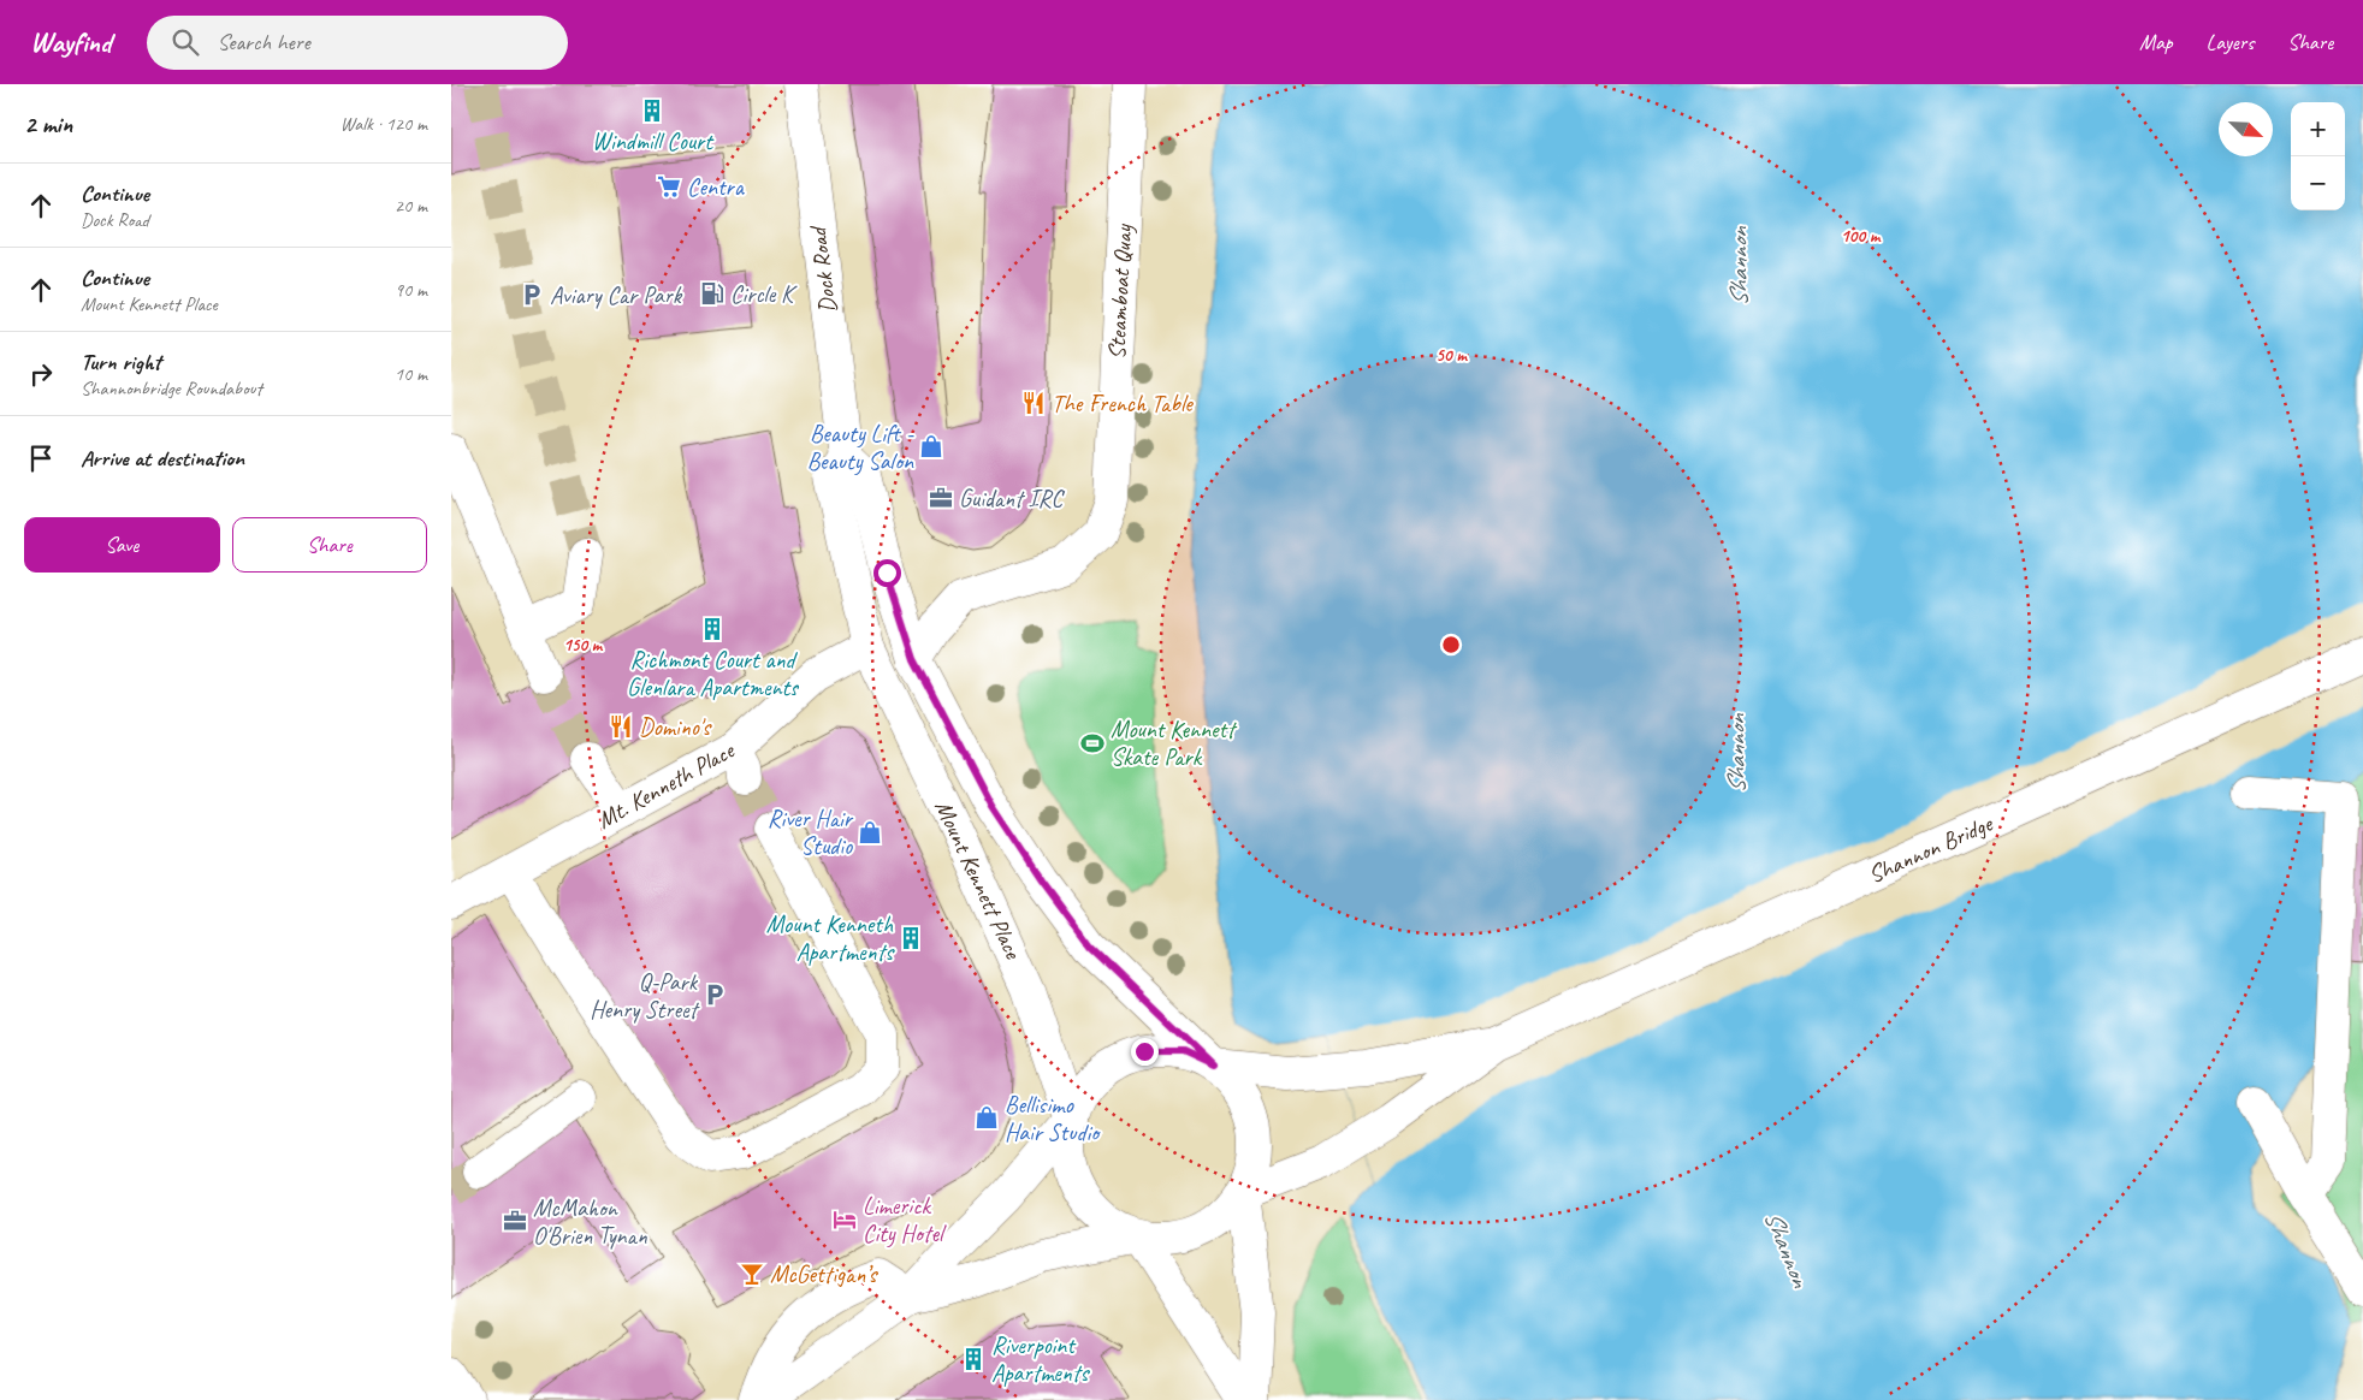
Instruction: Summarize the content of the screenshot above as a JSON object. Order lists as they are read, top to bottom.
{
  "streets": {
    "main road": [
      "Dock Road",
      "Steamboat Quay",
      "Mt. Kenneth Place",
      "Shannon Bridge",
      "Mount Kennett Place"
    ]
  },
  "crossings": [
    ["Steamboat Quay", "Mount Kennett Place"],
    ["Mt. Kenneth Place", "Mount Kennett Place"]
  ],
  "water": ["Shannon"],
  "places": {
    "building": [
      "Windmill Court",
      "Richmont Court and Glenlara Apartments",
      "Mount Kenneth Apartments",
      "Riverpoint Apartments"
    ],
    "supermarket": ["Centra"],
    "fuel station": ["Circle K"],
    "parking": ["Aviary Car Park", "Q-Park Henry Street"],
    "restaurant": ["The French Table", "Domino's"],
    "shop": ["Beauty Lift - Beauty Salon", "River Hair Studio", "Bellisimo Hair Studio"],
    "office": ["Guidant IRC", "McMahon O'Brien Tynan"],
    "sports": ["Mount Kennett Skate Park"],
    "hotel": ["Limerick City Hotel"],
    "bar": ["McGettigan’s"]
  },
  "north": "bottom right",
  "page": {
    "header": "Wayfind",
    "search": "Search here",
    "nav": ["Map", "Layers", "Share"],
    "heading": ["2 min", "Walk · 120 m"],
    "map_buttons": ["+", "−"],
    "list": [
      ["Continue", "Dock Road", "20 m"],
      ["Continue", "Mount Kennett Place", "90 m"],
      ["Turn right", "Shannonbridge Roundabout", "10 m"],
      "Arrive at destination"
    ],
    "buttons": ["Save", "Share"]
  },
  "rings": ["100 m", "50 m", "150 m"]
}
